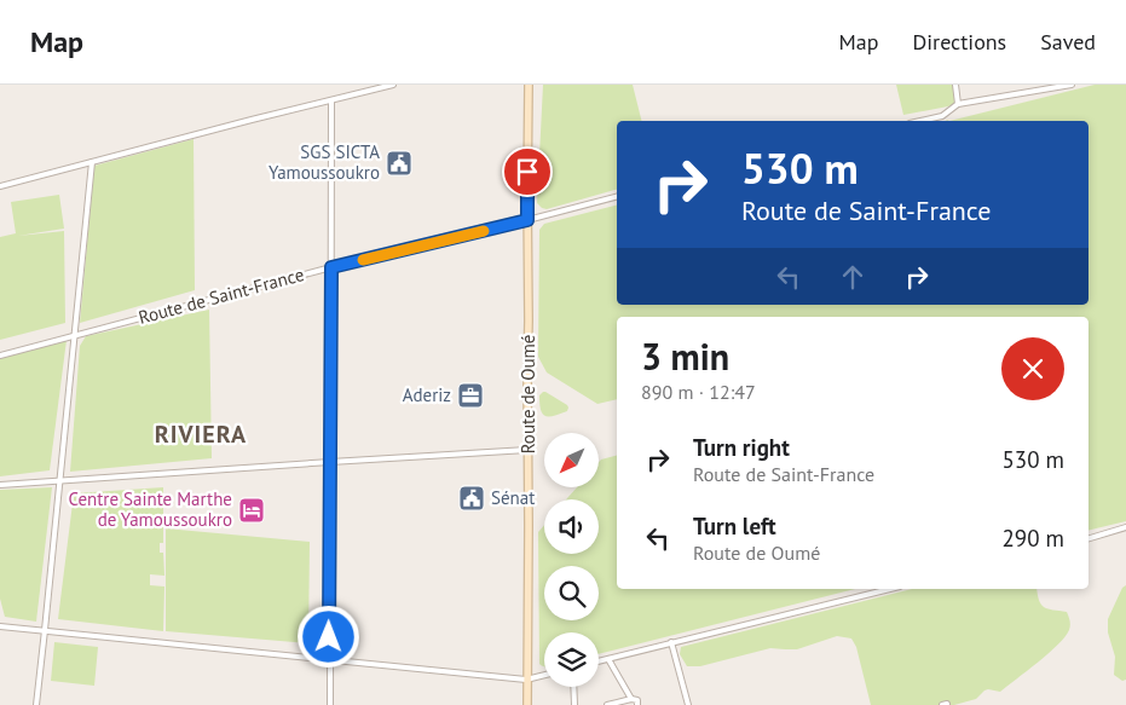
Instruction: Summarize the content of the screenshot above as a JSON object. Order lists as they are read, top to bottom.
{
  "streets": {
    "main road": ["Route de Oumé"],
    "street": ["Route de Saint-France"]
  },
  "crossings": [
    ["Route de Saint-France", "Route de Oumé"]
  ],
  "districts": ["RIVIERA"],
  "places": {
    "public building": ["SGS SICTA Yamoussoukro", "Sénat"],
    "office": ["Aderiz"],
    "hotel": ["Centre Sainte Marthe de Yamoussoukro"]
  },
  "north": "bottom left",
  "page": {
    "header": "Map",
    "nav": ["Map", "Directions", "Saved"],
    "turn": ["530 m", "Route de Saint-France"],
    "heading": ["3 min", "890 m · 12:47"],
    "list": [
      {
        "name": "Turn right",
        "note": "Route de Saint-France",
        "value": "530 m"
      },
      {
        "name": "Turn left",
        "note": "Route de Oumé",
        "value": "290 m"
      }
    ]
  }
}
